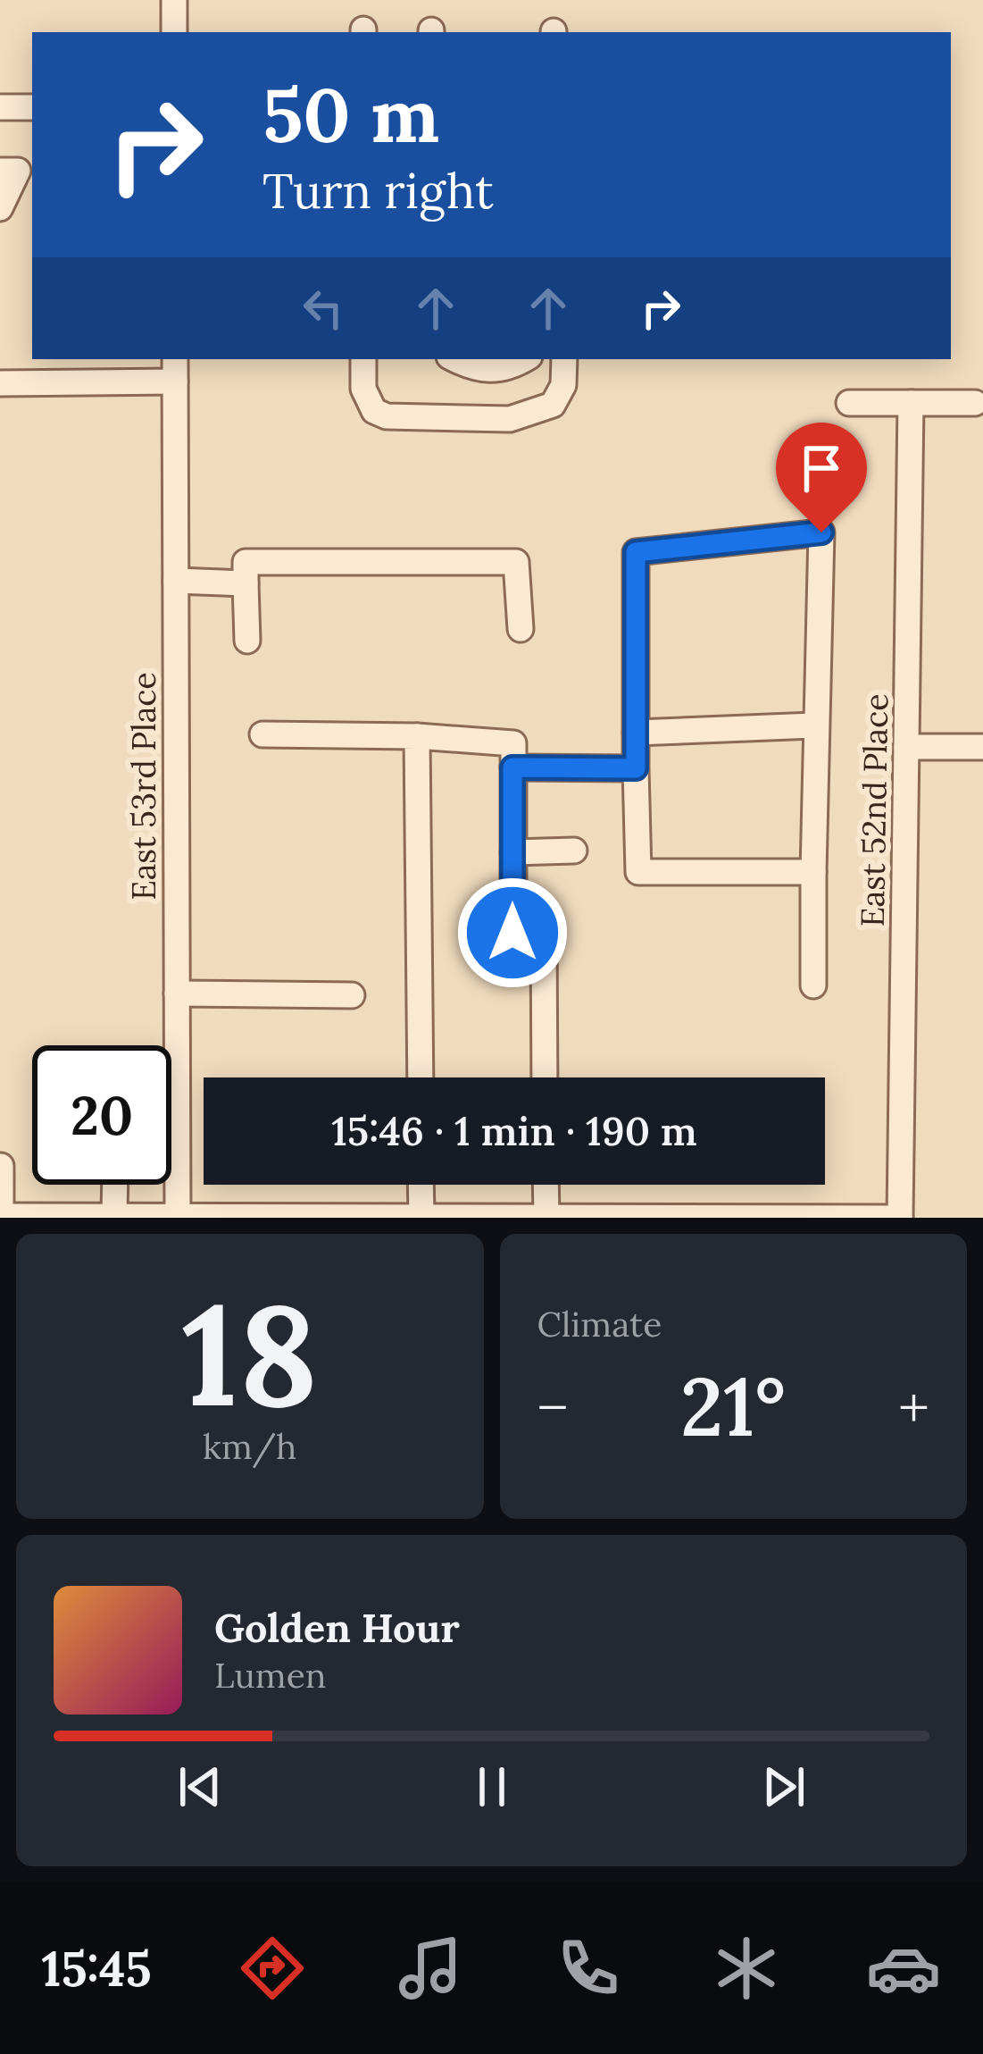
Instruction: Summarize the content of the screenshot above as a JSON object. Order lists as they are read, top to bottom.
{
  "streets": {
    "street": ["East 53rd Place", "East 52nd Place"]
  },
  "page": {
    "turn": ["50 m", "Turn right"],
    "limit": "20",
    "trip": "15:46 · 1 min · 190 m",
    "tile": [
      ["18", "km/h"],
      "Climate"
    ],
    "heat": ["−", "21°", "+"],
    "song": ["Golden Hour", "Lumen"],
    "tabs": "15:45"
  }
}
